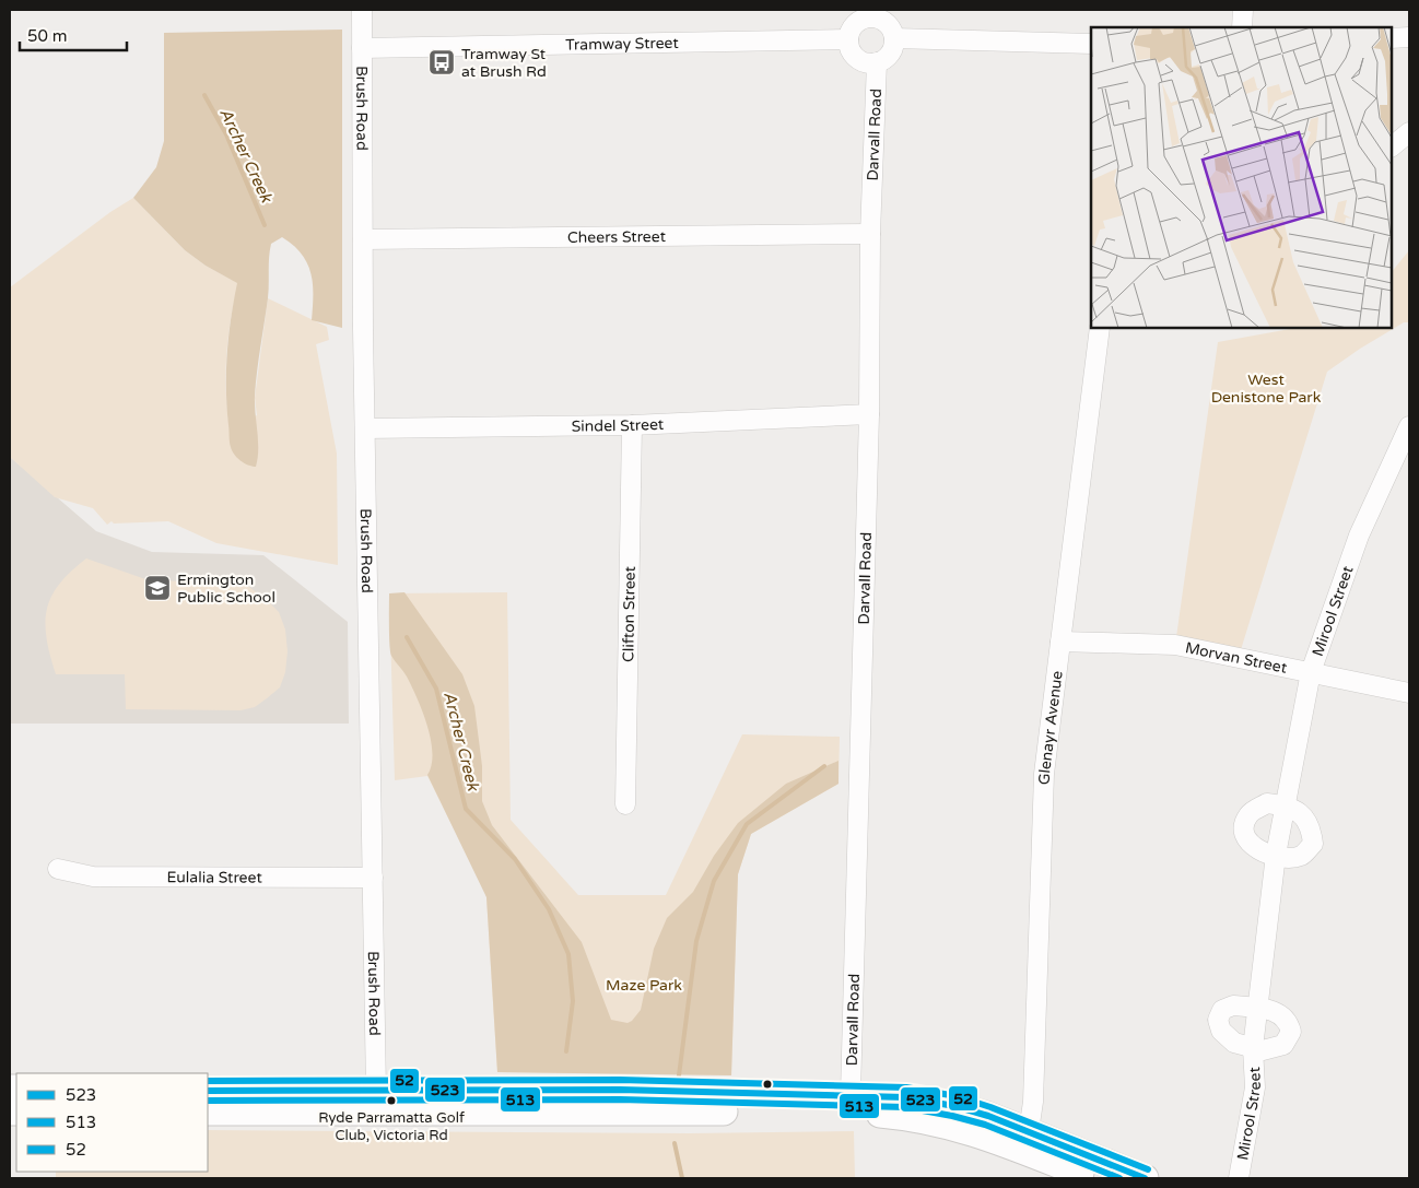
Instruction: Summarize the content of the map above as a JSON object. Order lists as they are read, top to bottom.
{
  "streets": {
    "street": [
      "Tramway Street",
      "Brush Road",
      "Darvall Road",
      "Cheers Street",
      "Sindel Street",
      "Mirool Street",
      "Clifton Street",
      "Morvan Street",
      "Glenayr Avenue",
      "Eulalia Street"
    ]
  },
  "crossings": [
    ["Tramway Street", "Brush Road"],
    ["Tramway Street", "Darvall Road"],
    ["Brush Road", "Cheers Street"],
    ["Brush Road", "Sindel Street"],
    ["Brush Road", "Eulalia Street"],
    ["Darvall Road", "Cheers Street"],
    ["Darvall Road", "Sindel Street"],
    ["Sindel Street", "Clifton Street"],
    ["Mirool Street", "Morvan Street"],
    ["Morvan Street", "Glenayr Avenue"]
  ],
  "water": ["Archer Creek"],
  "parks": ["West Denistone Park", "Maze Park"],
  "places": {
    "bus stop": ["Tramway St at Brush Rd"],
    "school or university": ["Ermington Public School"],
    "other": ["Ryde Parramatta Golf Club, Victoria Rd"]
  },
  "lines": ["transit line 52", "transit line 523", "transit line 513"],
  "legend": ["523", "513", "52"],
  "scale_bar": "50 m"
}
